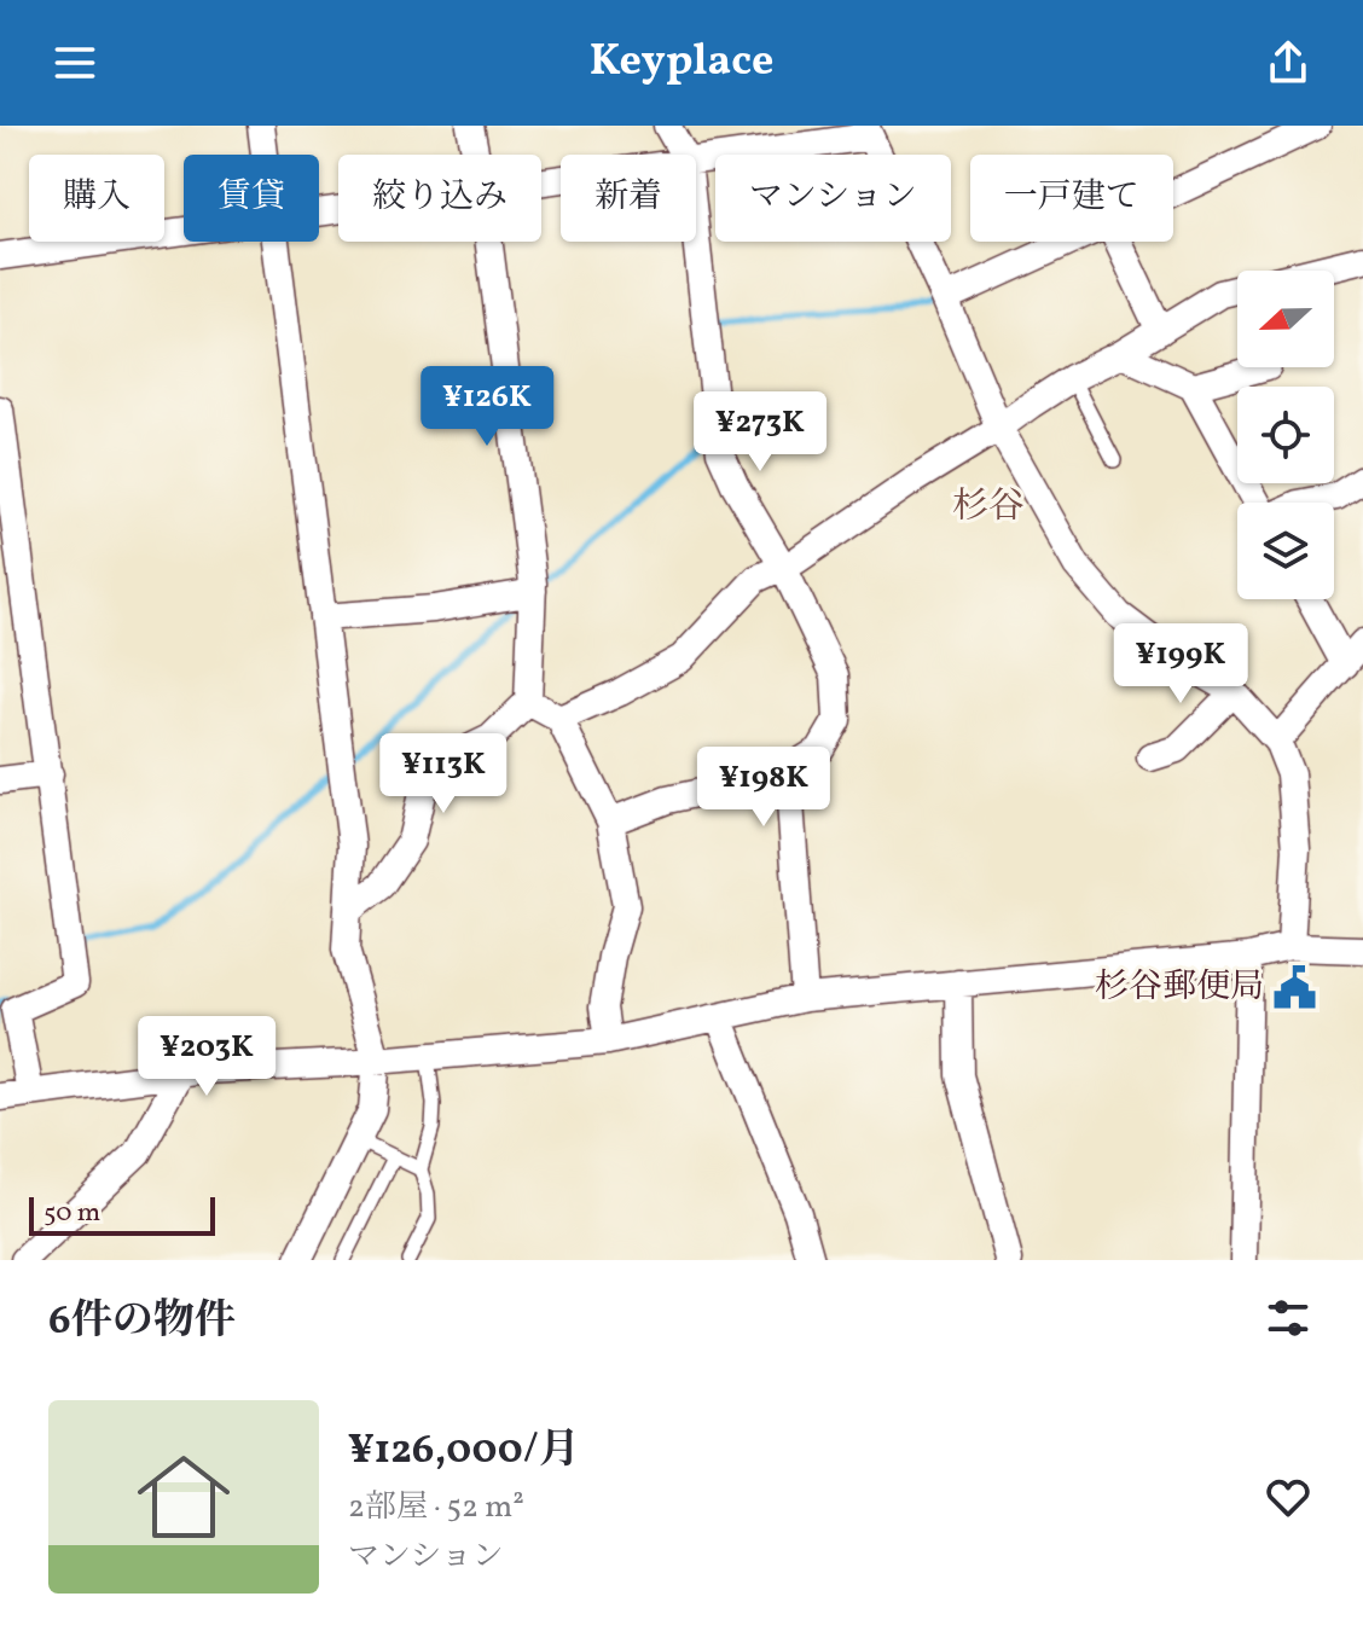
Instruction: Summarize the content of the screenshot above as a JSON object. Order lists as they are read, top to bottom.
{
  "districts": ["杉谷"],
  "places": {
    "public building": ["杉谷郵便局"]
  },
  "scale_bar": "50 m",
  "north": "left",
  "page": {
    "header": "Keyplace",
    "chip": [
      "購入",
      "賃貸",
      "絞り込み",
      "新着",
      "マンション",
      "一戸建て"
    ],
    "price": [
      "¥126K",
      "¥273K",
      "¥199K",
      "¥113K",
      "¥198K",
      "¥203K"
    ],
    "scale": "50 m",
    "heading": "6件の物件",
    "list": [
      {
        "name": "¥126,000/月",
        "note": "2部屋 · 52 m² · マンション"
      }
    ]
  }
}
